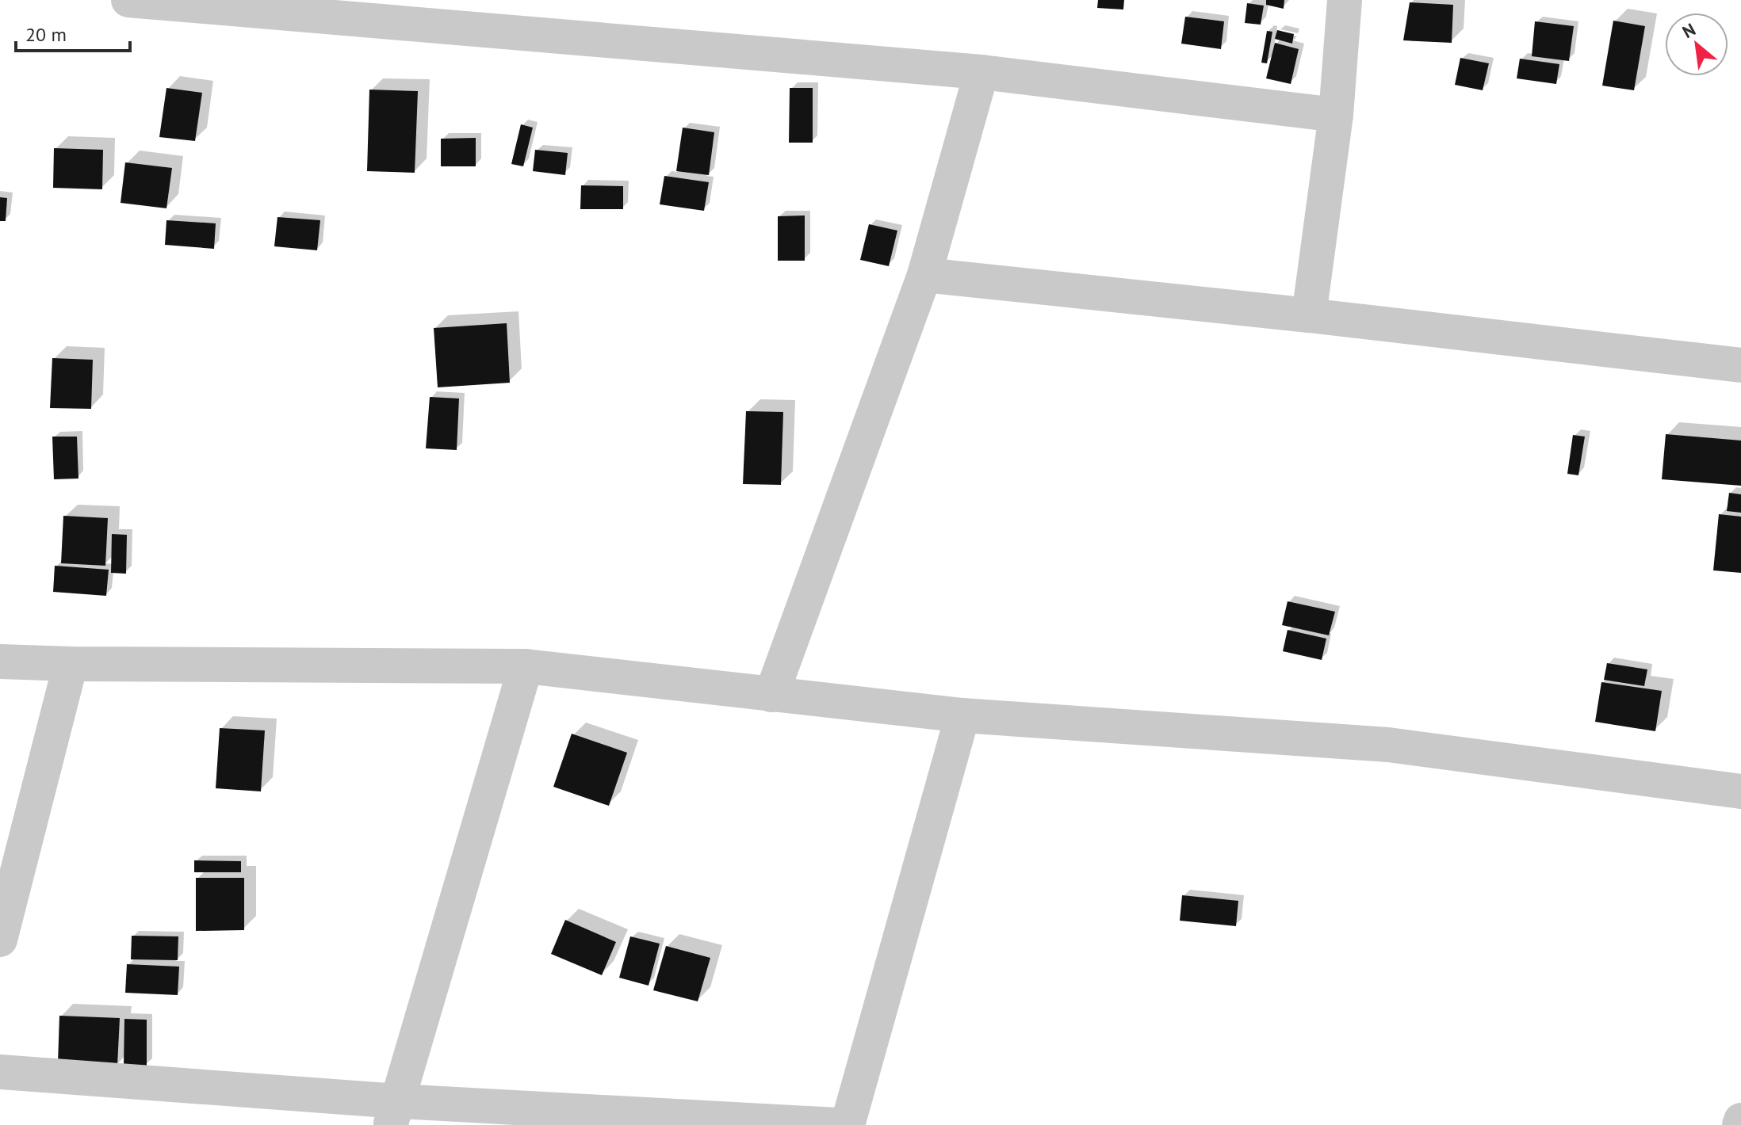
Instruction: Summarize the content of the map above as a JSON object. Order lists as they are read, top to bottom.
{
  "scale_bar": "20 m",
  "north": "top left"
}
